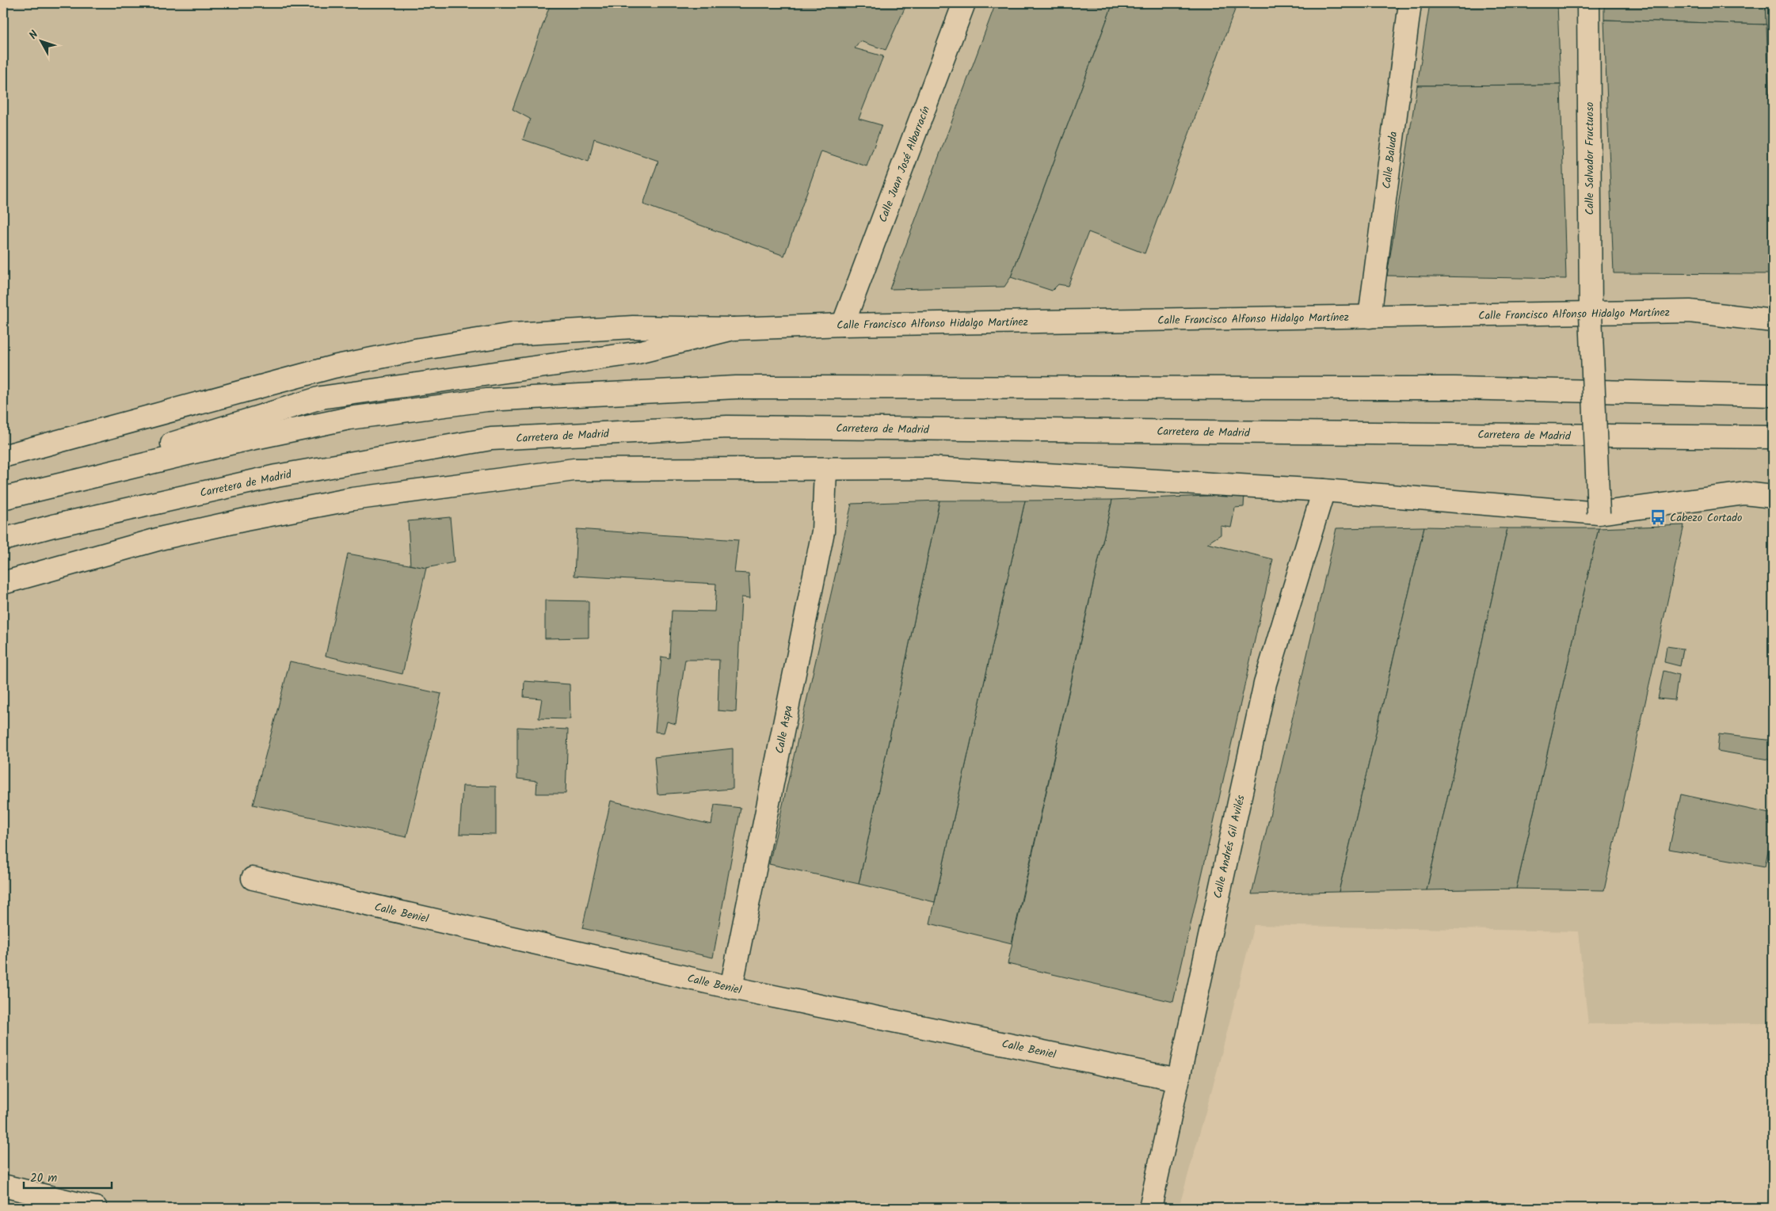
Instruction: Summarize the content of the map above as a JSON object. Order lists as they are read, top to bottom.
{
  "streets": {
    "street": [
      "Calle Salvador Fructuoso",
      "Calle Baluda",
      "Calle Juan José Albarracín",
      "Calle Francisco Alfonso Hidalgo Martínez",
      "Carretera de Madrid",
      "Calle Aspa",
      "Calle Andrés Gil Avilés",
      "Calle Beniel"
    ]
  },
  "crossings": [
    ["Calle Salvador Fructuoso", "Calle Francisco Alfonso Hidalgo Martínez"],
    ["Calle Baluda", "Calle Francisco Alfonso Hidalgo Martínez"],
    ["Calle Juan José Albarracín", "Calle Francisco Alfonso Hidalgo Martínez"],
    ["Calle Aspa", "Calle Beniel"],
    ["Calle Andrés Gil Avilés", "Calle Beniel"]
  ],
  "places": {
    "bus stop": ["Cabezo Cortado"]
  },
  "scale_bar": "20 m",
  "north": "top left"
}
